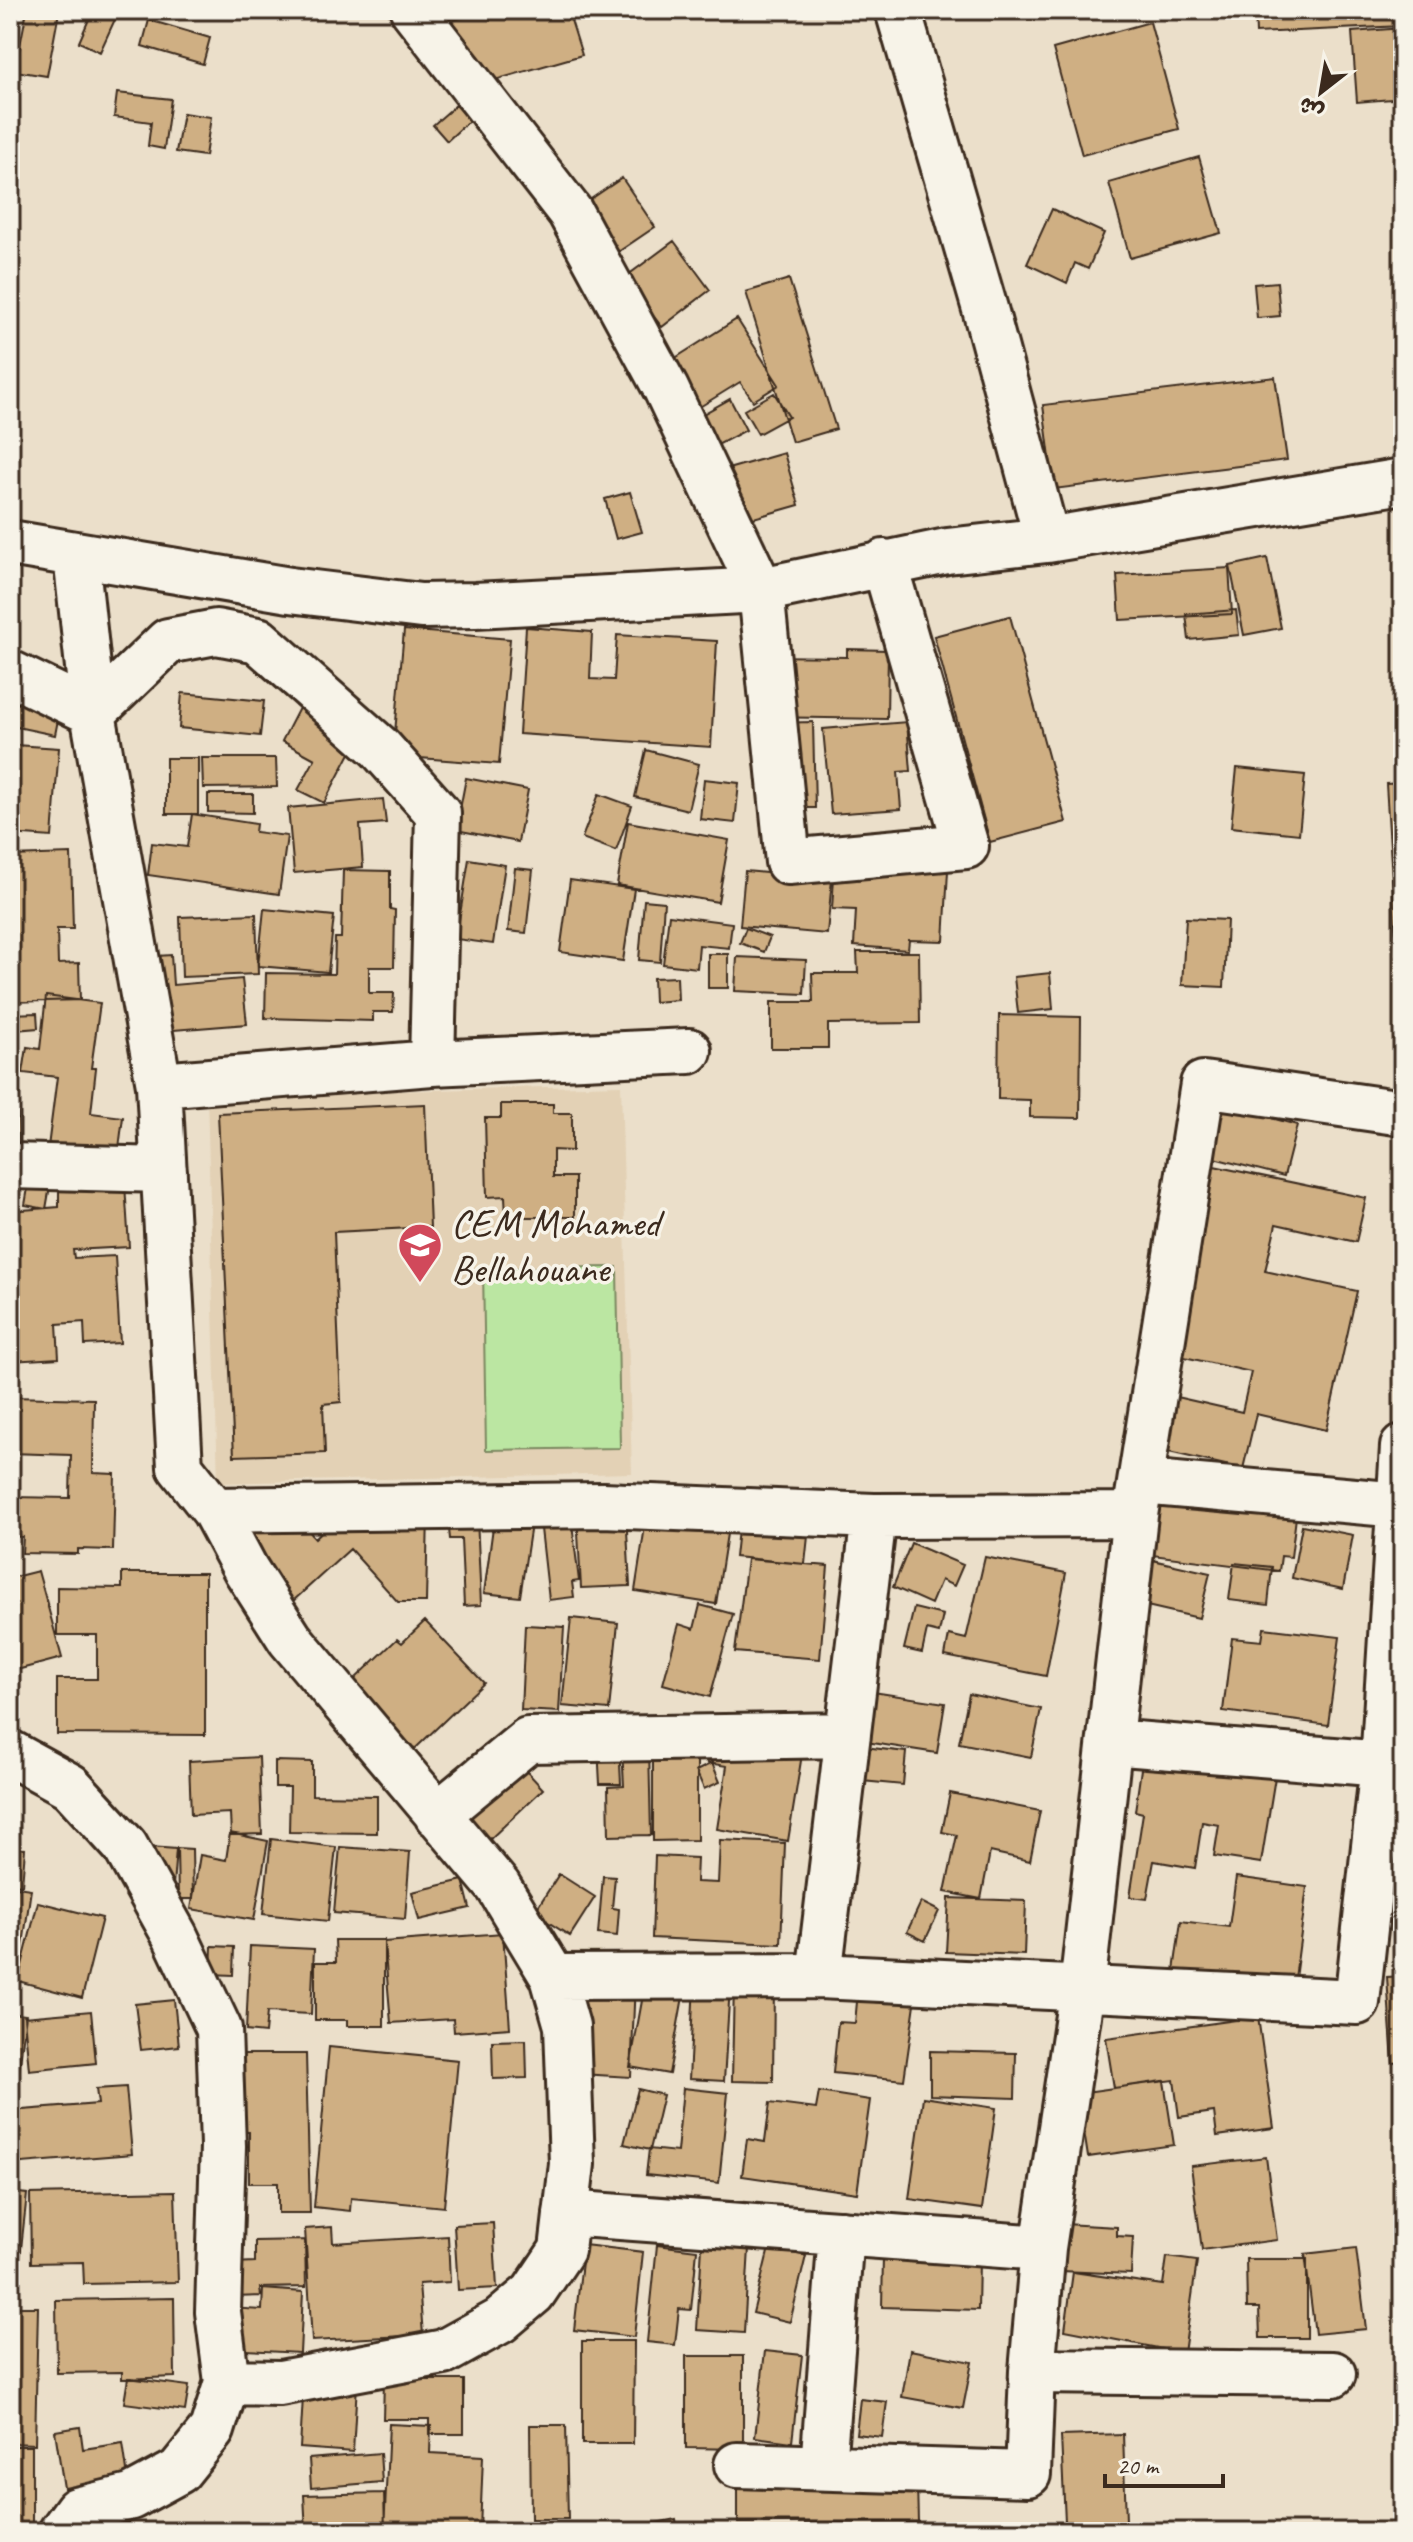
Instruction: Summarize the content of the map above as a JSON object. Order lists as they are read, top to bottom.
{
  "places": {
    "school or university": ["CEM Mohamed Bellahouane"]
  },
  "scale_bar": "20 m",
  "north": "bottom left"
}
